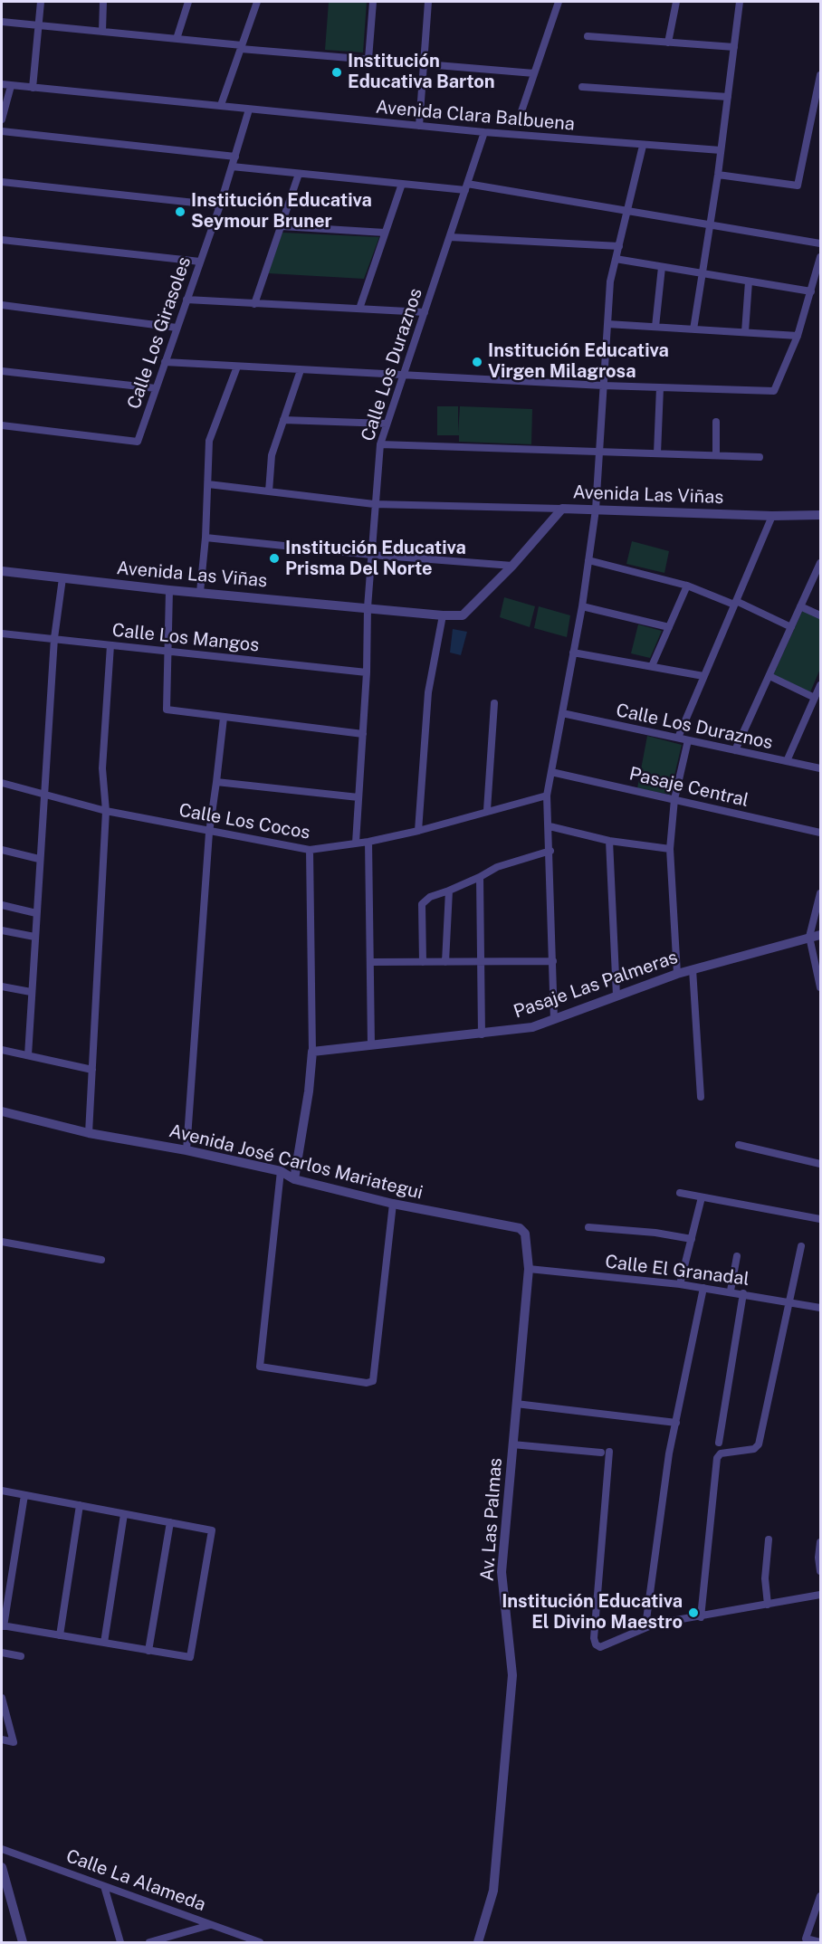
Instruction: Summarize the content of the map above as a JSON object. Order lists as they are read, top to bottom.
{
  "streets": {
    "street": [
      "Avenida Clara Balbuena",
      "Calle Los Girasoles",
      "Calle Los Duraznos",
      "Avenida Las Viñas",
      "Calle Los Mangos",
      "Pasaje Central",
      "Calle Los Cocos",
      "Pasaje Las Palmeras",
      "Avenida José Carlos Mariategui",
      "Calle El Granadal",
      "Av. Las Palmas",
      "Calle La Alameda"
    ]
  },
  "crossings": [
    ["Avenida Clara Balbuena", "Calle Los Girasoles"],
    ["Avenida Clara Balbuena", "Calle Los Duraznos"],
    ["Calle Los Duraznos", "Avenida Las Viñas"],
    ["Calle Los Duraznos", "Calle Los Mangos"],
    ["Calle Los Duraznos", "Calle Los Cocos"],
    ["Avenida José Carlos Mariategui", "Av. Las Palmas"],
    ["Calle El Granadal", "Av. Las Palmas"]
  ],
  "places": [
    "Institución Educativa Barton",
    "Institución Educativa Seymour Bruner",
    "Institución Educativa Virgen Milagrosa",
    "Institución Educativa Prisma Del Norte",
    "Institución Educativa El Divino Maestro"
  ]
}
